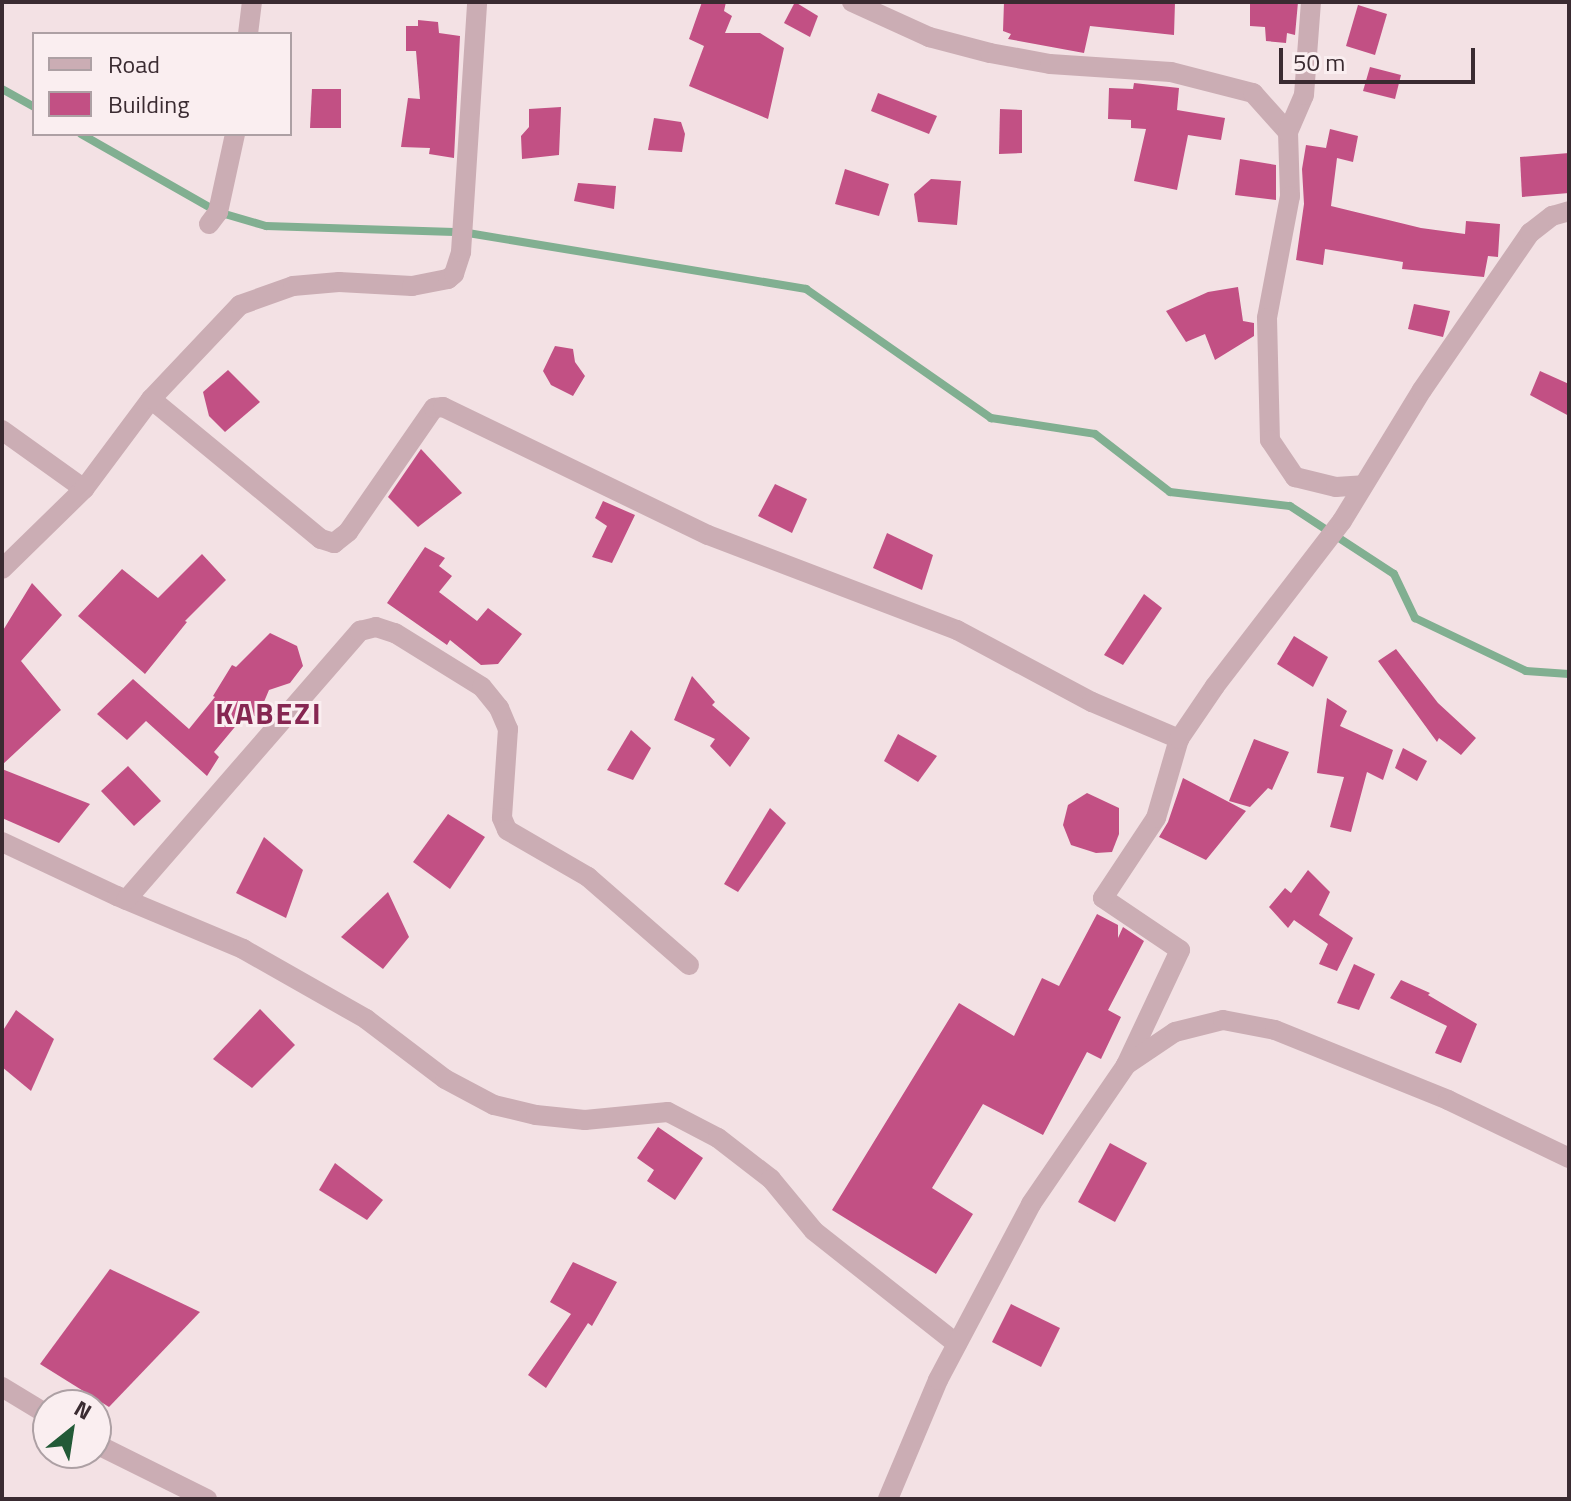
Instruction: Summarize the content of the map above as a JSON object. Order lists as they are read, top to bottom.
{
  "districts": ["KABEZI"],
  "legend": ["Road", "Building"],
  "scale_bar": "50 m",
  "north": "top right"
}
